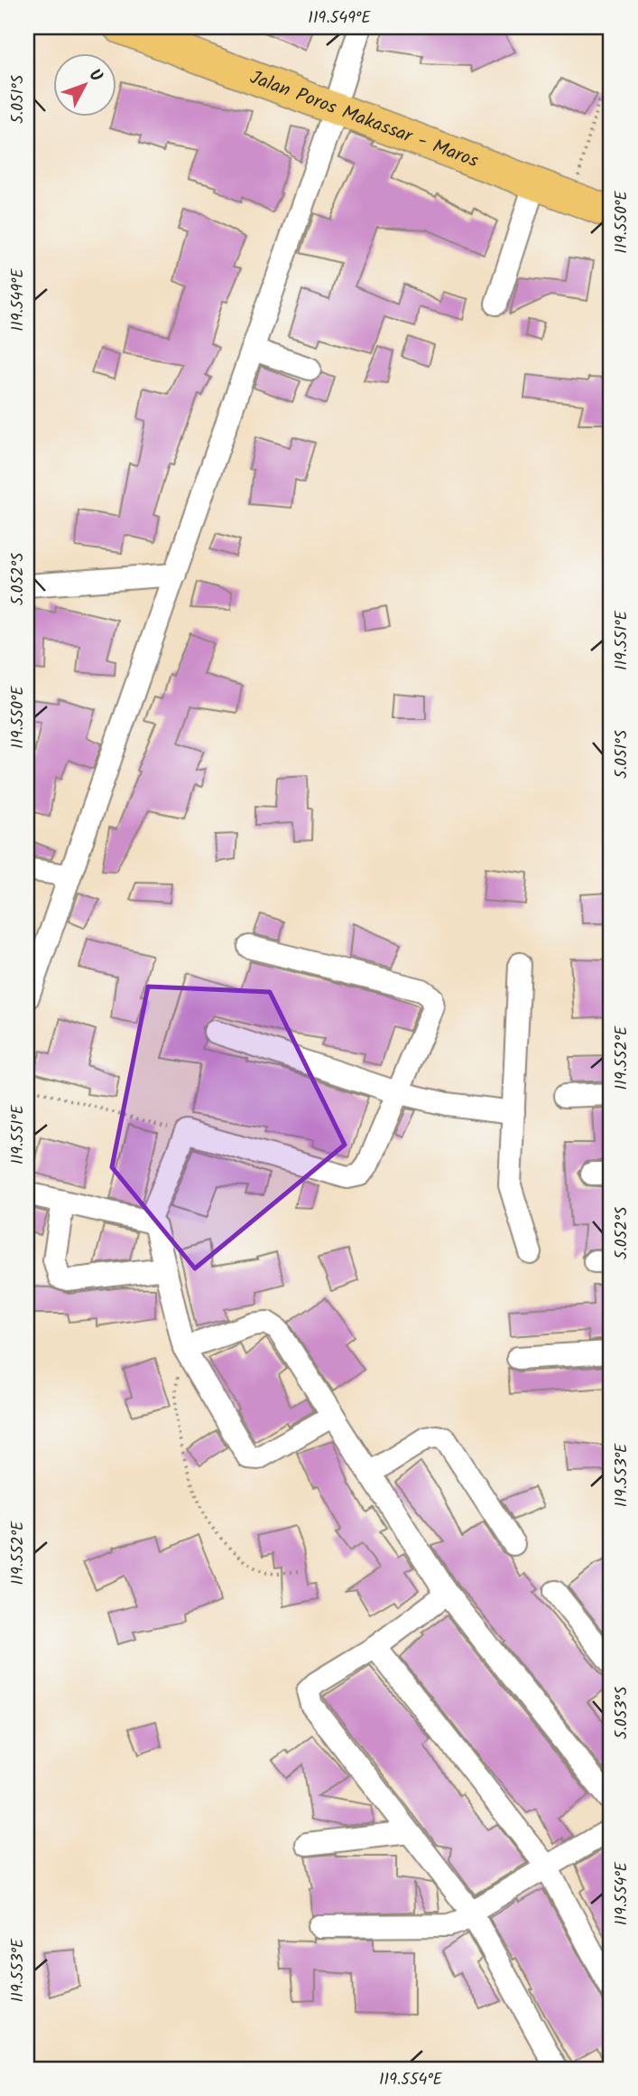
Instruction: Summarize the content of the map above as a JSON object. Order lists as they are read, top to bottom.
{
  "streets": {
    "highway": ["Jalan Poros Makassar - Maros"]
  },
  "north": "top right",
  "coordinates": [
    "119.549°E",
    "5.051°S",
    "119.550°E",
    "5.052°S",
    "119.551°E",
    "119.552°E",
    "119.553°E",
    "5.053°S",
    "119.554°E"
  ]
}
